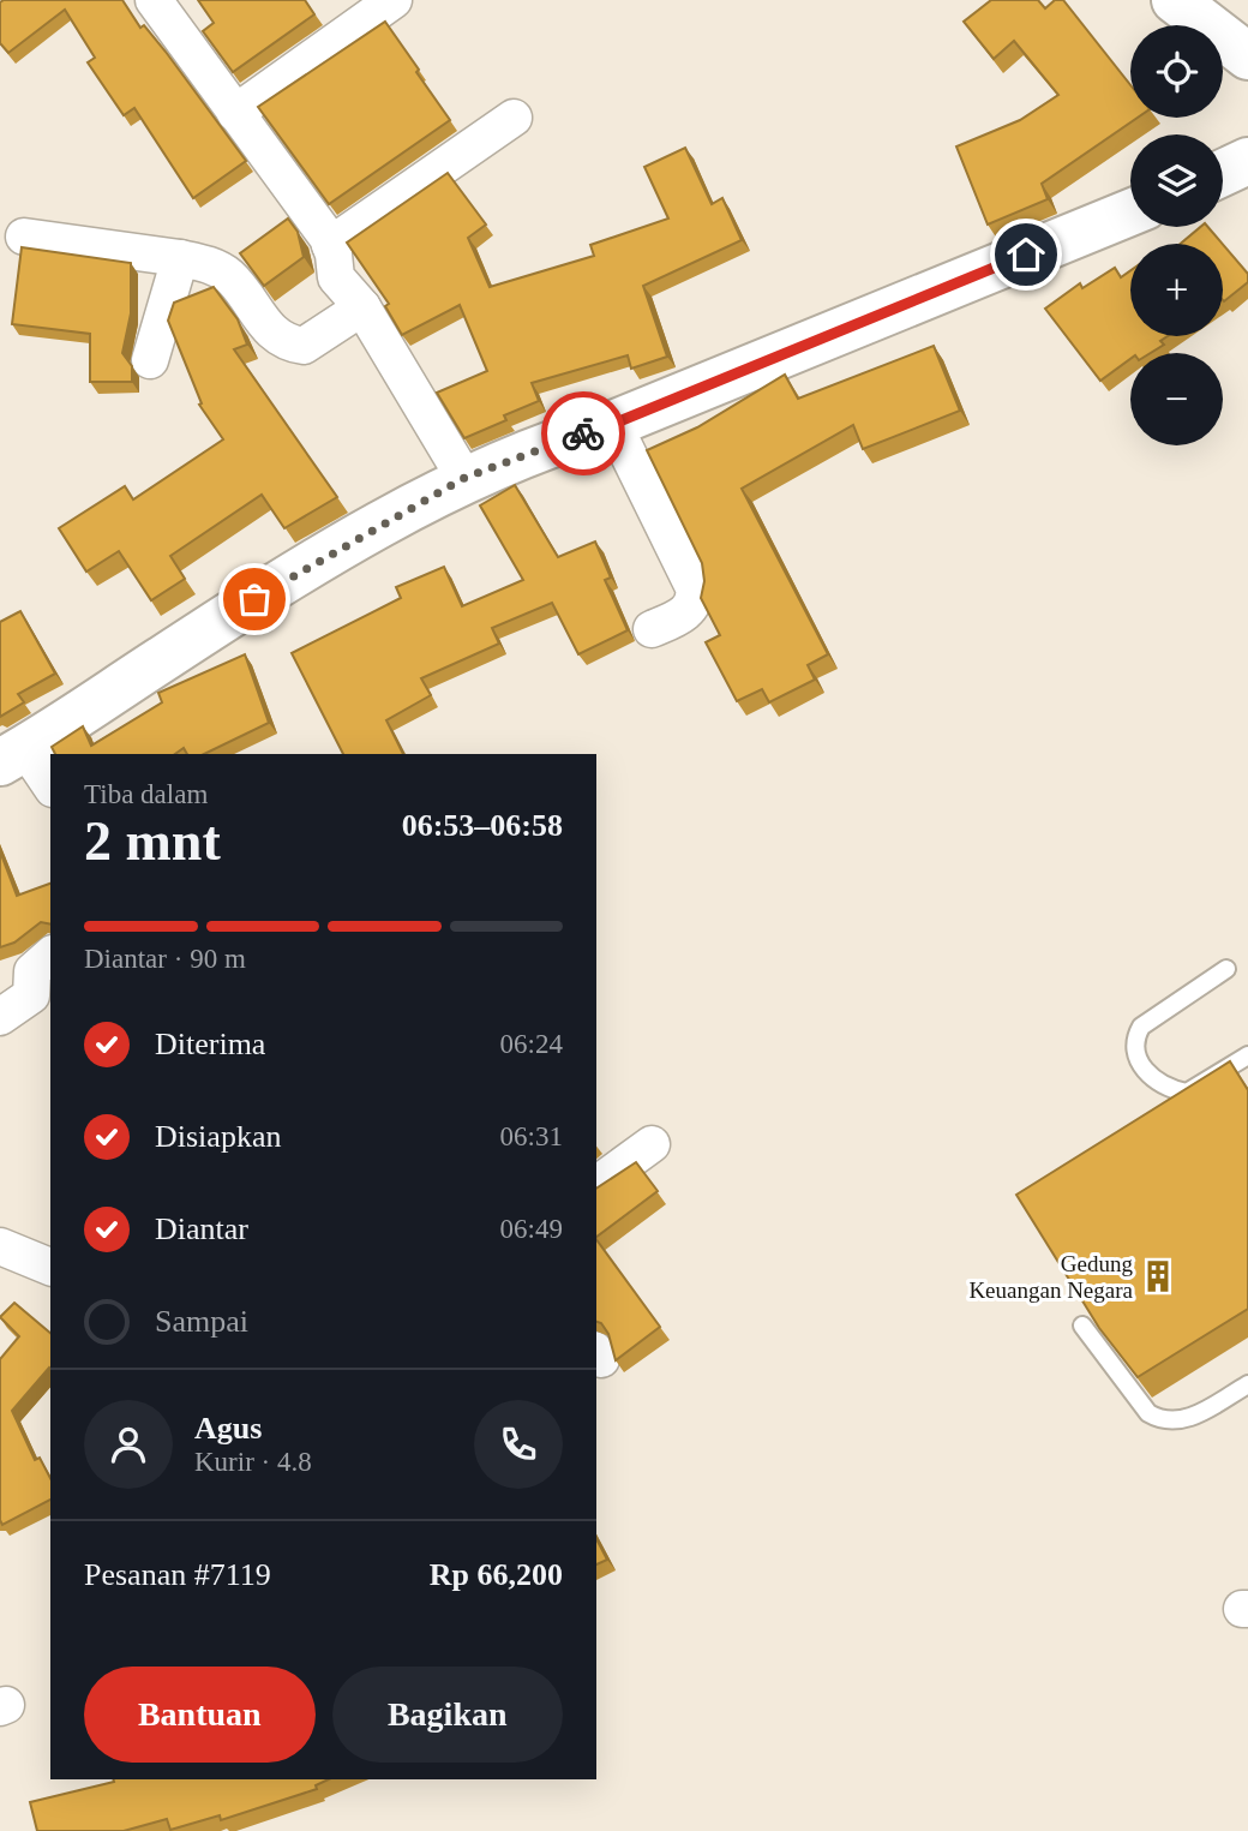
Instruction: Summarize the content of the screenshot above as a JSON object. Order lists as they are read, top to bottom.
{
  "places": {
    "building": ["Gedung Keuangan Negara"]
  },
  "page": {
    "map_buttons": ["+", "−"],
    "heading": ["2 mnt", "Tiba dalam", "06:53–06:58"],
    "panel": [
      "Agus",
      "Kurir · 4.8",
      "Pesanan #7119",
      "Rp 66,200"
    ],
    "bar": "Diantar · 90 m",
    "list": [
      ["Diterima", "06:24"],
      ["Disiapkan", "06:31"],
      ["Diantar", "06:49"],
      "Sampai"
    ],
    "buttons": ["Bantuan", "Bagikan"]
  }
}
